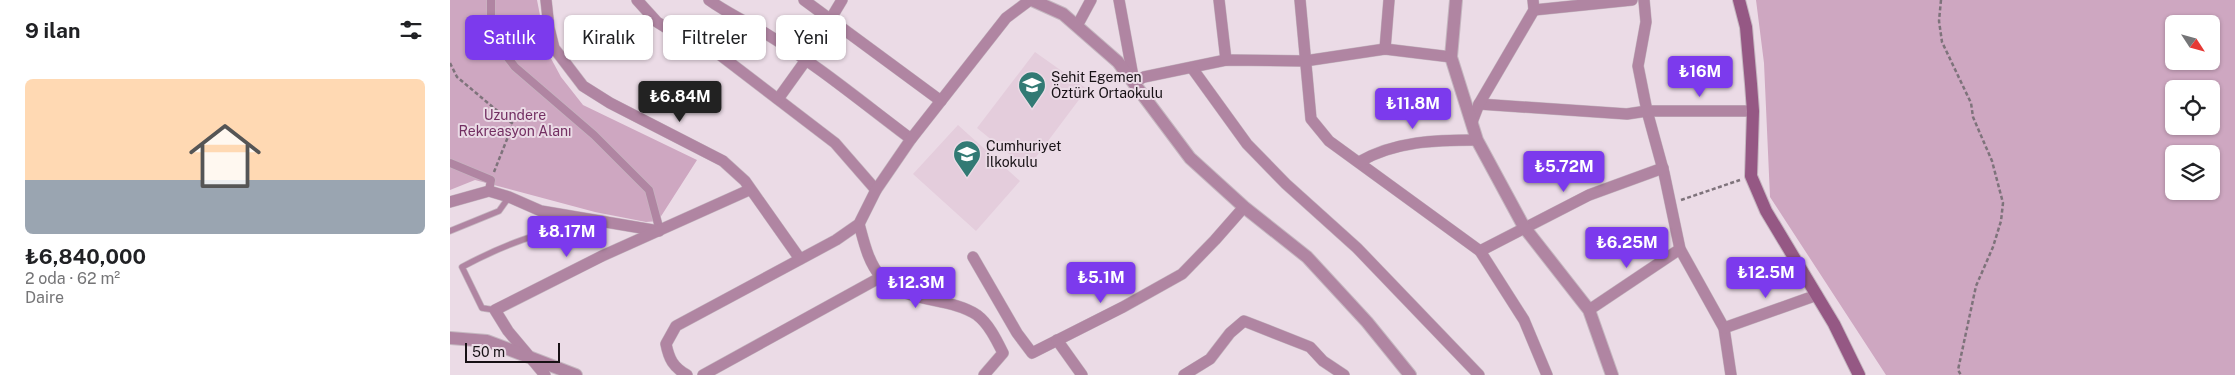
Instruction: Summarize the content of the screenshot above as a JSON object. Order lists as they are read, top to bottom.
{
  "parks": ["Uzundere Rekreasyon Alanı"],
  "places": {
    "school or university": ["Şehit Egemen Öztürk Ortaokulu", "Cumhuriyet İlkokulu"]
  },
  "scale_bar": "50 m",
  "north": "bottom right",
  "page": {
    "heading": "9 ilan",
    "chip": [
      "Satılık",
      "Kiralık",
      "Filtreler",
      "Yeni"
    ],
    "price": [
      "₺16M",
      "₺6.84M",
      "₺11.8M",
      "₺5.72M",
      "₺8.17M",
      "₺6.25M",
      "₺12.5M",
      "₺5.1M",
      "₺12.3M"
    ],
    "list": [
      {
        "name": "₺6,840,000",
        "note": "2 oda · 62 m² · Daire"
      }
    ],
    "scale": "50 m"
  }
}
